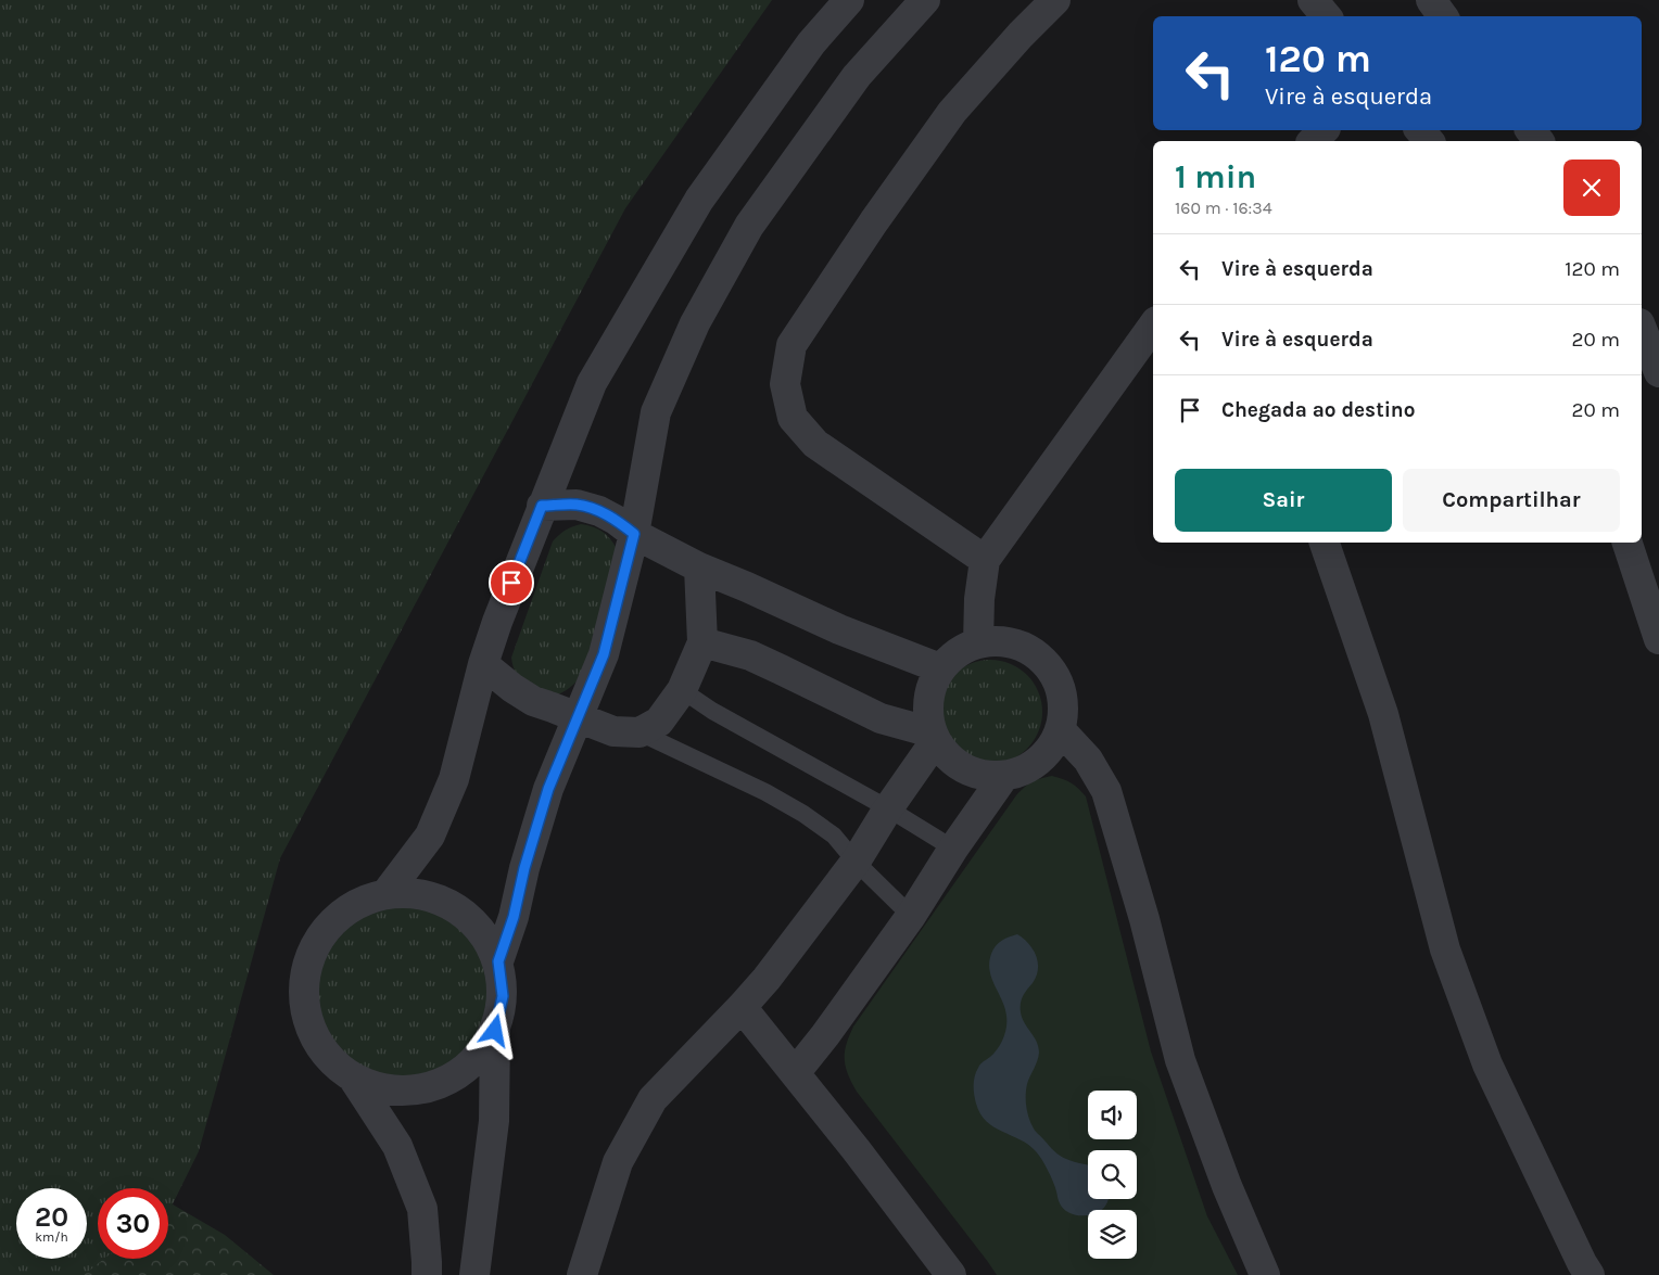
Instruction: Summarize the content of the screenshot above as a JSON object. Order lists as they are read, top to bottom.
{
  "page": {
    "turn": ["120 m", "Vire à esquerda"],
    "heading": ["1 min", "160 m · 16:34"],
    "list": [
      {
        "name": "Vire à esquerda",
        "value": "120 m"
      },
      {
        "name": "Vire à esquerda",
        "value": "20 m"
      },
      {
        "name": "Chegada ao destino",
        "value": "20 m"
      }
    ],
    "buttons": ["Sair", "Compartilhar"],
    "speed": "20 km/h",
    "limit": "30"
  }
}
